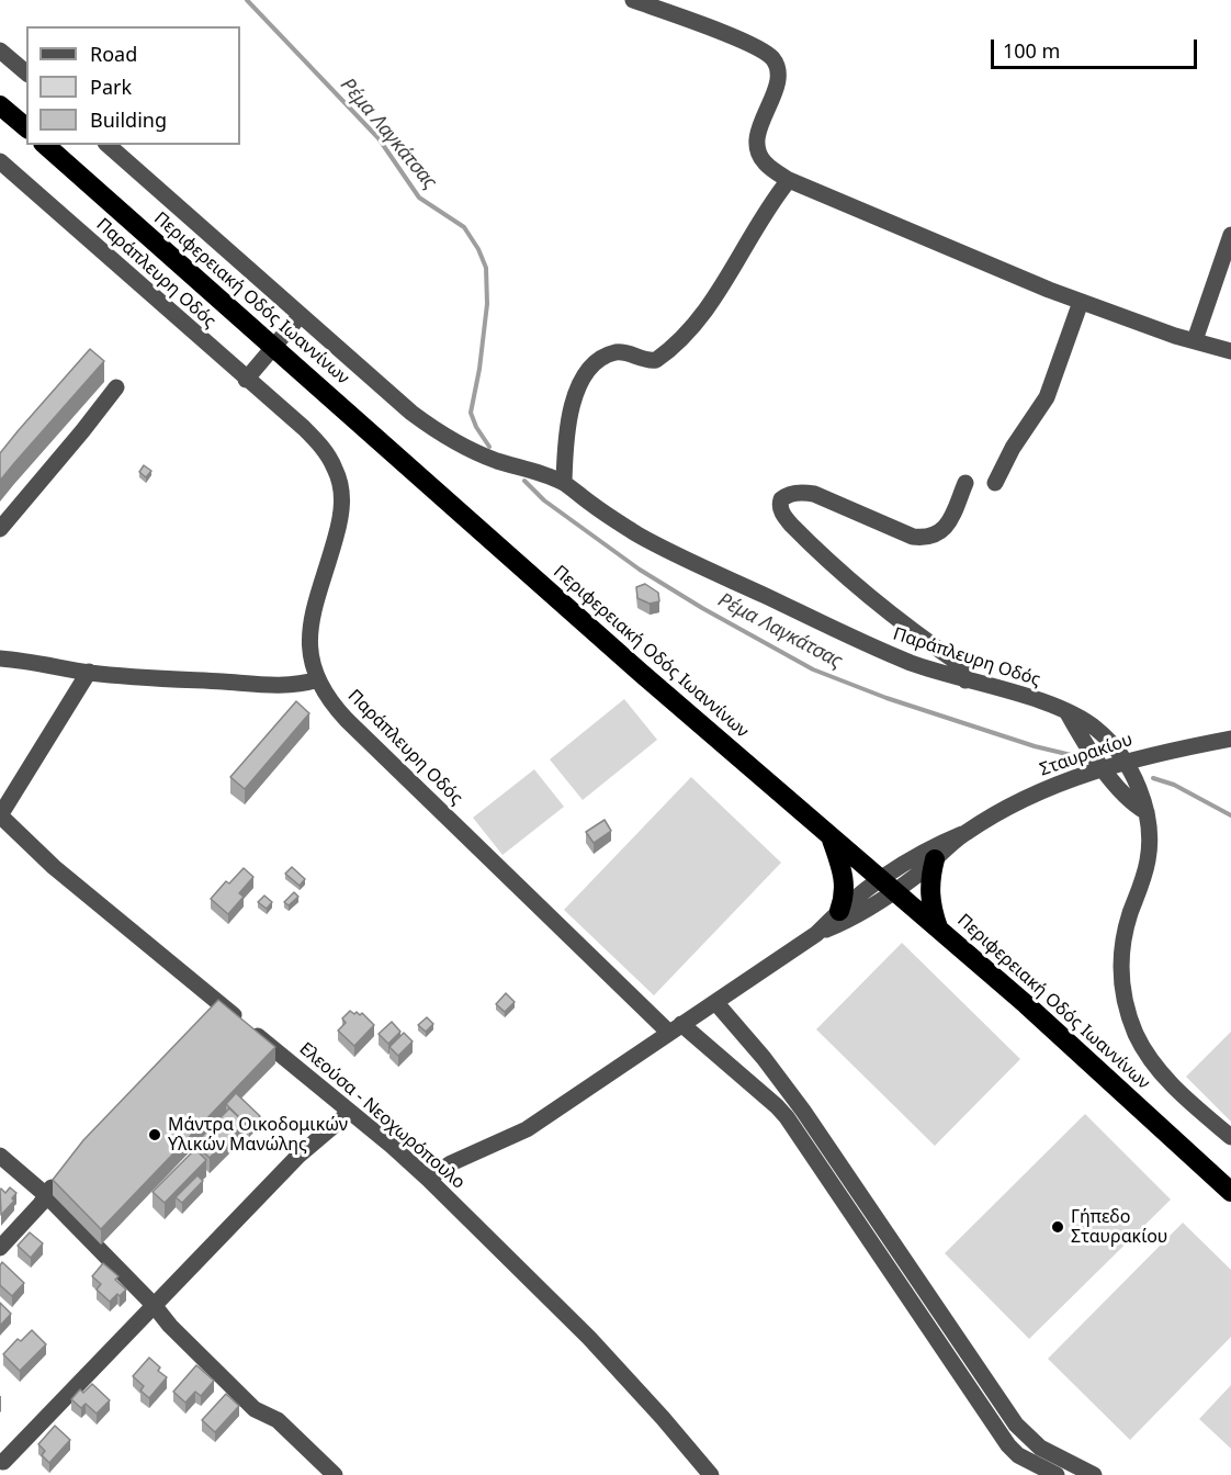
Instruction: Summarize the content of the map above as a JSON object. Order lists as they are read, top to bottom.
{
  "streets": {
    "highway": ["Περιφερειακή Οδός Ιωαννίνων"],
    "street": ["Παράπλευρη Οδός", "Σταυρακίου", "Ελεούσα - Νεοχωρόπουλο"]
  },
  "crossings": [
    ["Παράπλευρη Οδός", "Σταυρακίου"]
  ],
  "water": ["Ρέμα Λαγκάτσας"],
  "places": ["Μάντρα Οικοδομικών Υλικών Μανώλης", "Γήπεδο Σταυρακίου"],
  "legend": ["Road", "Park", "Building"],
  "scale_bar": "100 m"
}
